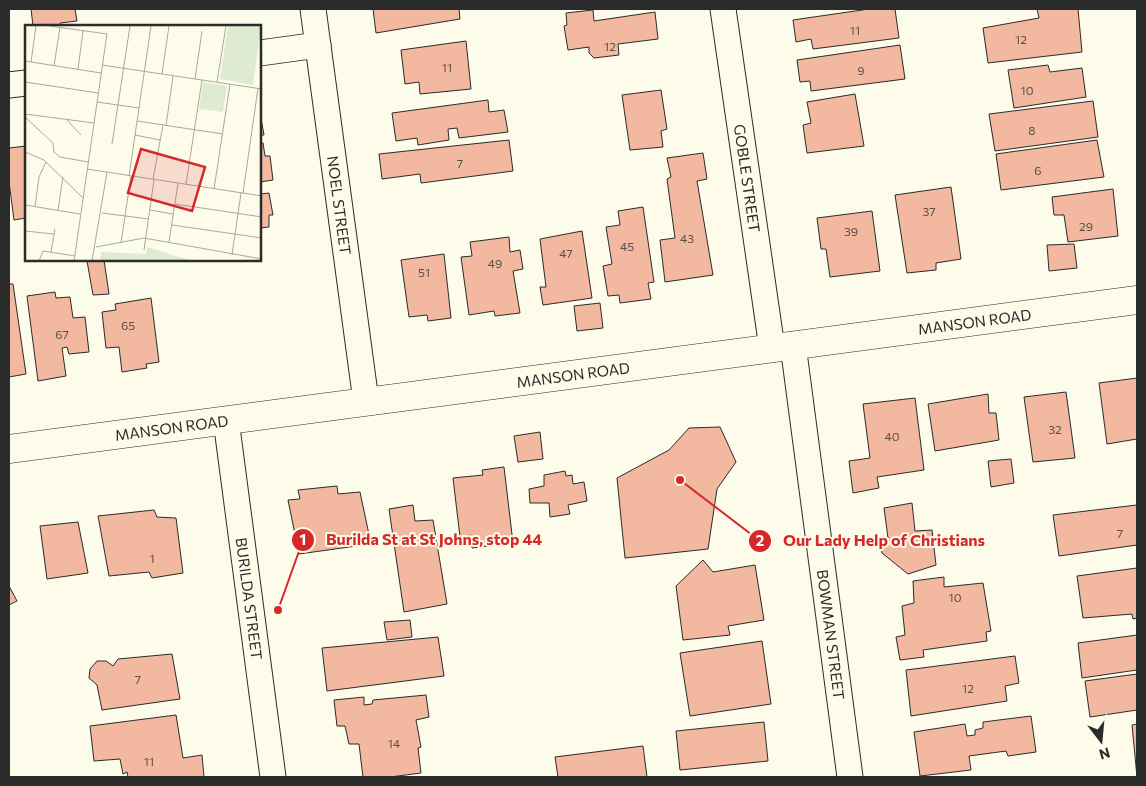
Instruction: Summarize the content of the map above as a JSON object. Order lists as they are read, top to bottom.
{
  "streets": {
    "street": [
      "GOBLE STREET",
      "NOEL STREET",
      "MANSON ROAD",
      "BURILDA STREET",
      "BOWMAN STREET"
    ]
  },
  "crossings": [
    ["GOBLE STREET", "MANSON ROAD"],
    ["GOBLE STREET", "BOWMAN STREET"],
    ["NOEL STREET", "MANSON ROAD"],
    ["MANSON ROAD", "BURILDA STREET"],
    ["MANSON ROAD", "BOWMAN STREET"]
  ],
  "places": ["Our Lady Help of Christians", "Burilda St at St Johns, stop 44"],
  "house_numbers": [
    "11",
    "12",
    "12",
    "11",
    "9",
    "10",
    "8",
    "7",
    "6",
    "37",
    "29",
    "39",
    "43",
    "45",
    "47",
    "49",
    "51",
    "65",
    "67",
    "32",
    "40",
    "7",
    "1",
    "10",
    "7",
    "12",
    "14",
    "11"
  ],
  "north": "bottom"
}
